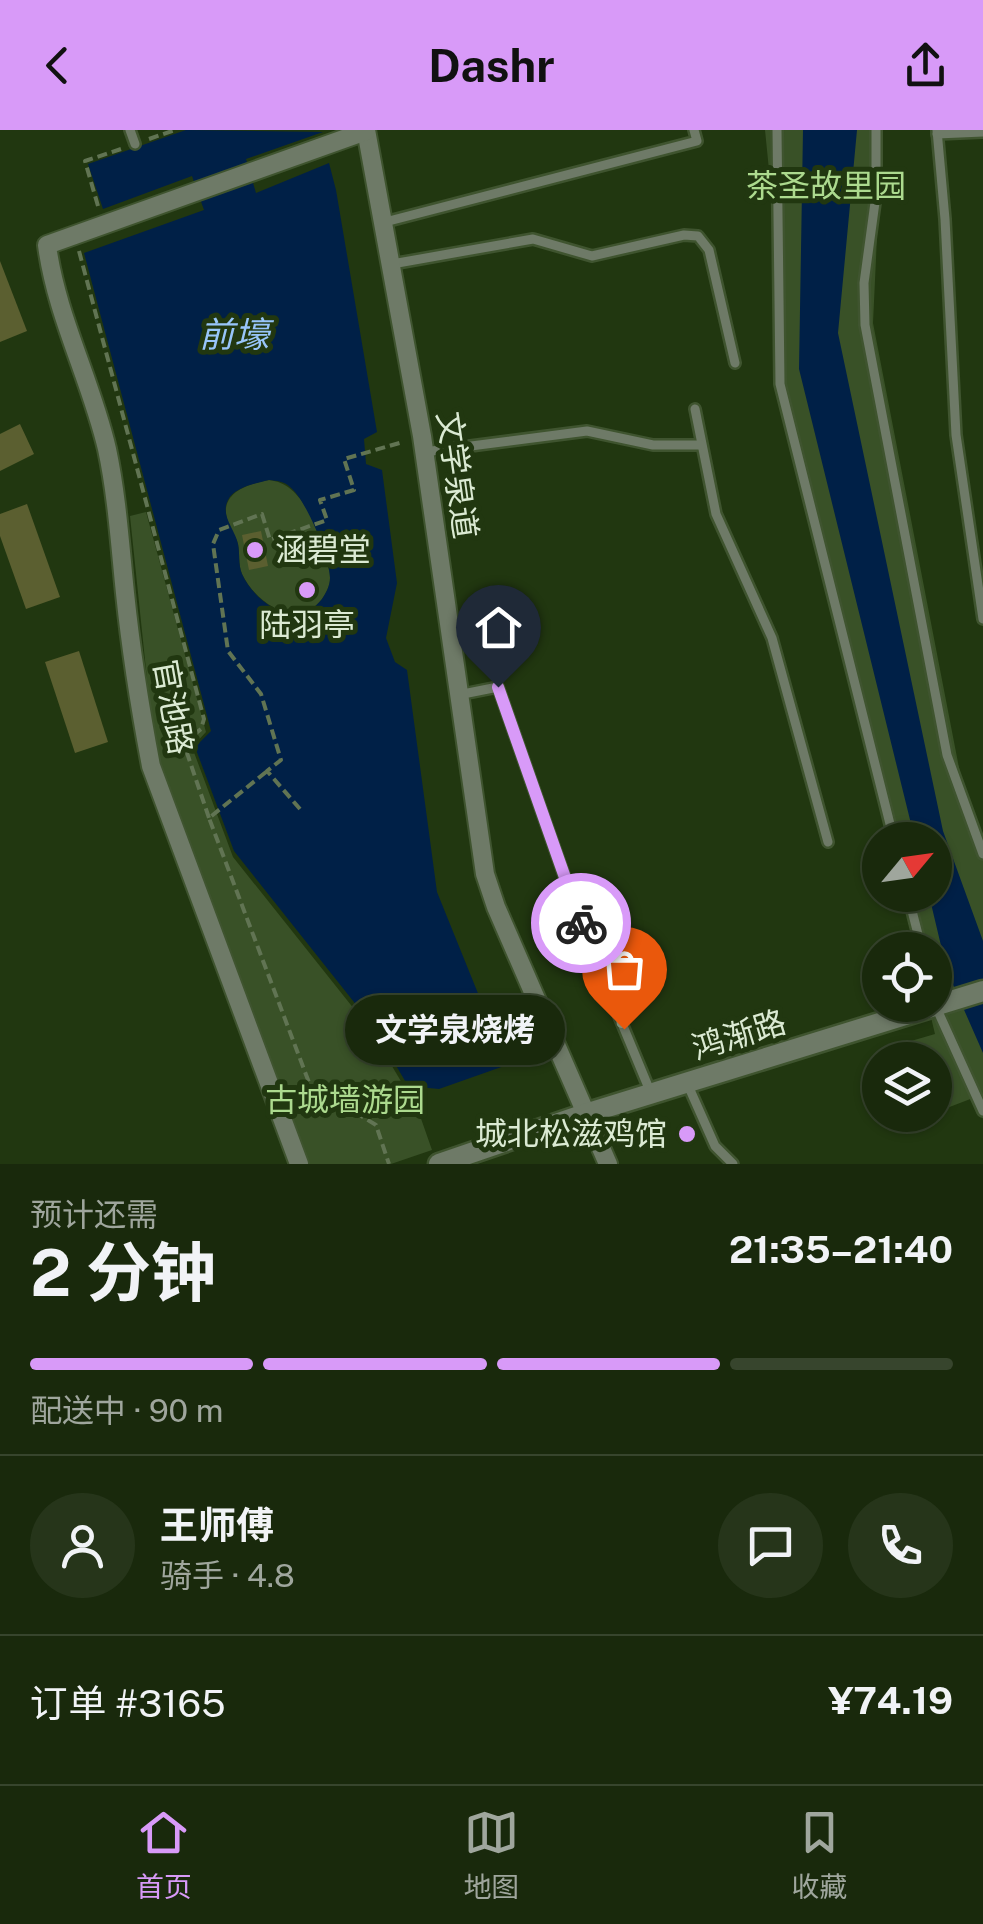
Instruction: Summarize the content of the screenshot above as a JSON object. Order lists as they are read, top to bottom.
{
  "streets": {
    "street": ["文学泉道", "官池路", "鸿渐路"]
  },
  "crossings": [
    ["文学泉道", "鸿渐路"]
  ],
  "water": ["前壕"],
  "parks": ["茶圣故里园", "古城墙游园"],
  "places": [
    "涵碧堂",
    "陆羽亭",
    "文学泉烧烤",
    "城北松滋鸡馆"
  ],
  "north": "top right",
  "page": {
    "header": "Dashr",
    "bubble": "文学泉烧烤",
    "heading": ["2 分钟", "预计还需", "21:35–21:40"],
    "panel": [
      "王师傅",
      "骑手 · 4.8",
      "订单 #3165",
      "¥74.19"
    ],
    "bar": "配送中 · 90 m",
    "tabs": ["首页", "地图", "收藏"]
  }
}
